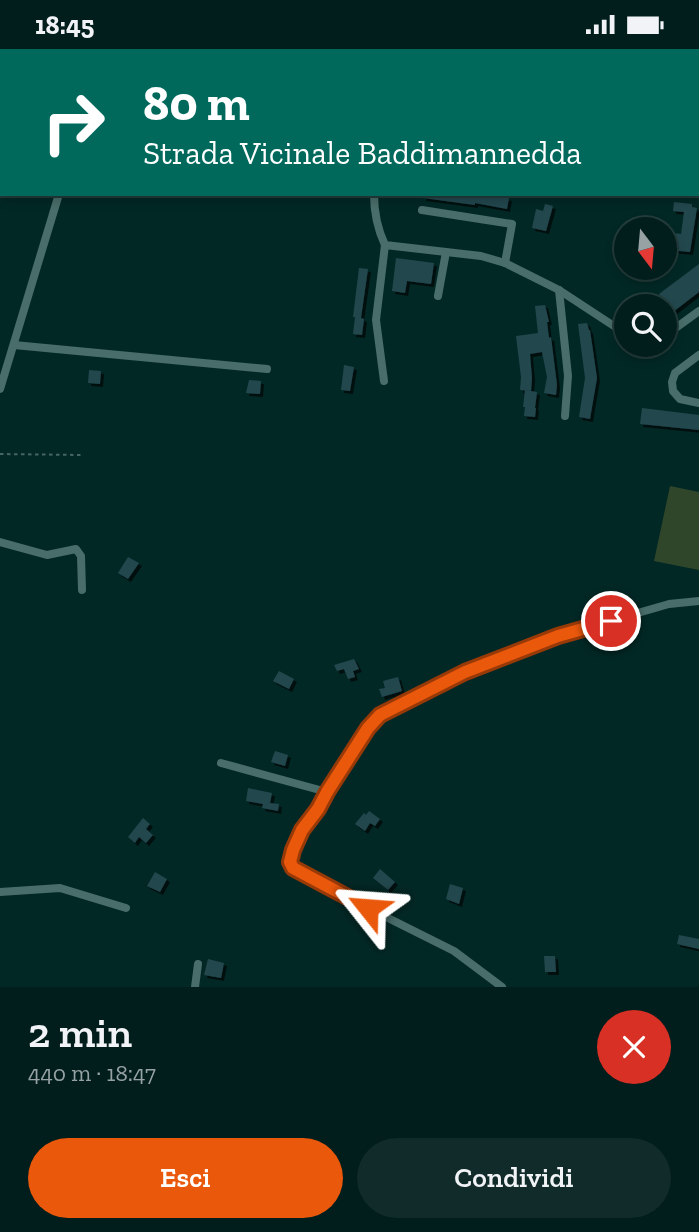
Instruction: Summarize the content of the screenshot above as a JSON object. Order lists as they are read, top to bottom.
{
  "north": "bottom",
  "page": {
    "status": "18:45",
    "turn": ["80 m", "Strada Vicinale Baddimannedda"],
    "heading": ["2 min", "440 m · 18:47"],
    "buttons": ["Esci", "Condividi"]
  }
}
